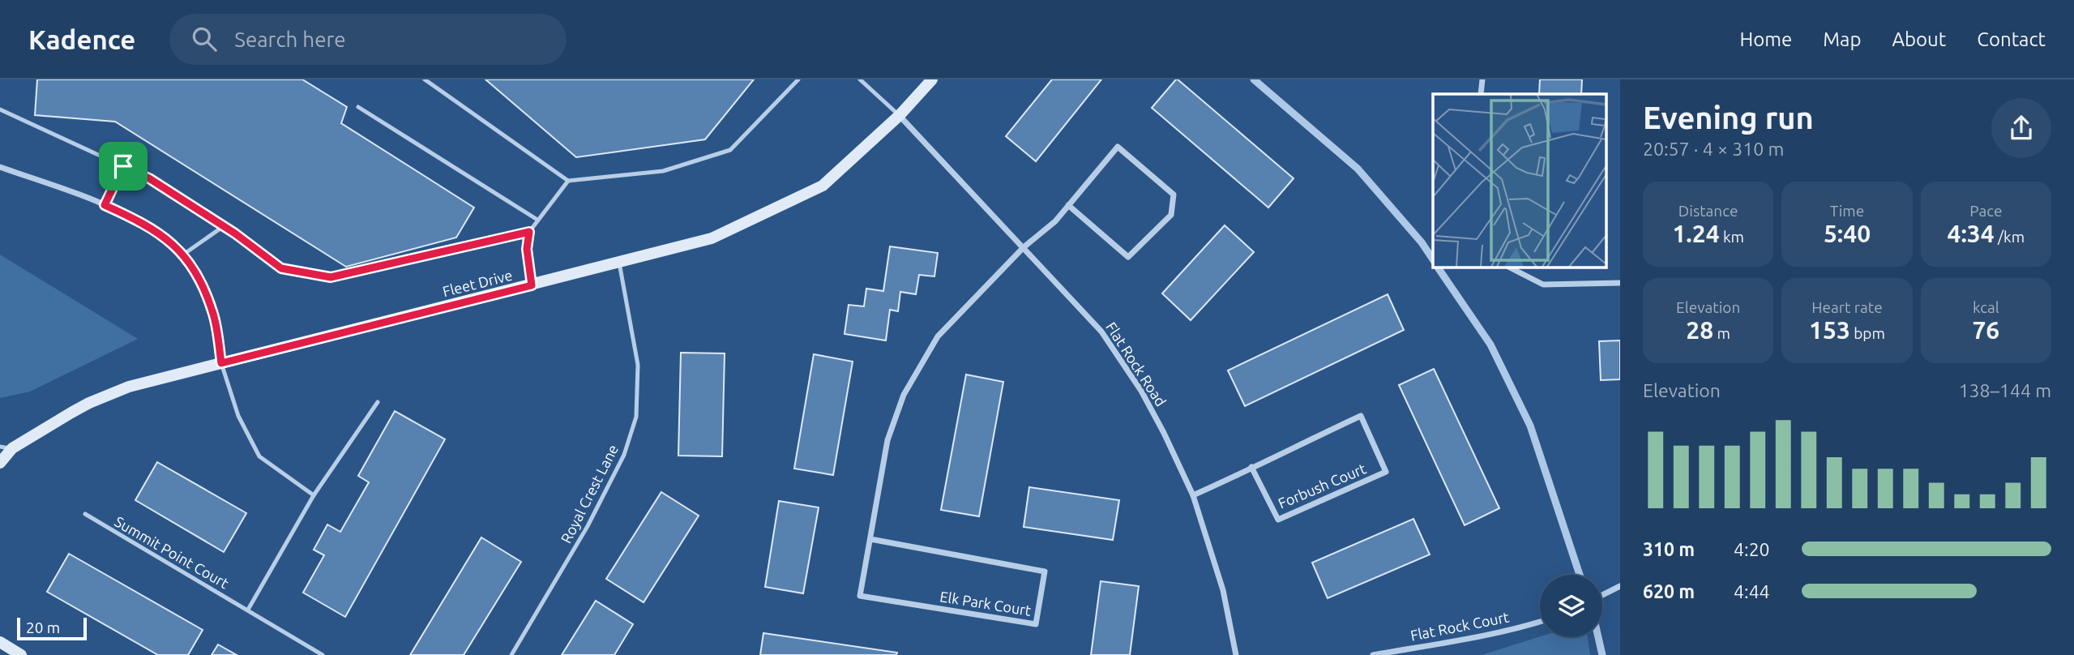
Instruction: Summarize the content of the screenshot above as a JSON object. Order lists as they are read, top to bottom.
{
  "streets": {
    "street": [
      "Fleet Drive",
      "Flat Rock Road",
      "Forbush Court",
      "Elk Park Court",
      "Flat Rock Court"
    ],
    "lane": ["Royal Crest Lane", "Summit Point Court"]
  },
  "crossings": [
    ["Fleet Drive", "Flat Rock Road"],
    ["Fleet Drive", "Royal Crest Lane"],
    ["Flat Rock Road", "Forbush Court"],
    ["Flat Rock Road", "Elk Park Court"]
  ],
  "scale_bar": "20 m",
  "page": {
    "header": "Kadence",
    "search": "Search here",
    "nav": [
      "Home",
      "Map",
      "About",
      "Contact"
    ],
    "heading": ["Evening run", "20:57 · 4 × 310 m"],
    "stats": [
      ["Distance", "1.24 km"],
      ["Time", "5:40"],
      ["Pace", "4:34 /km"],
      ["Elevation", "28 m"],
      ["Heart rate", "153 bpm"],
      ["kcal", "76"]
    ],
    "chart": ["Elevation", "138–144 m"],
    "list": [
      {
        "name": "310 m",
        "note": "4:20"
      },
      {
        "name": "620 m",
        "note": "4:44"
      }
    ],
    "scale": "20 m"
  }
}
